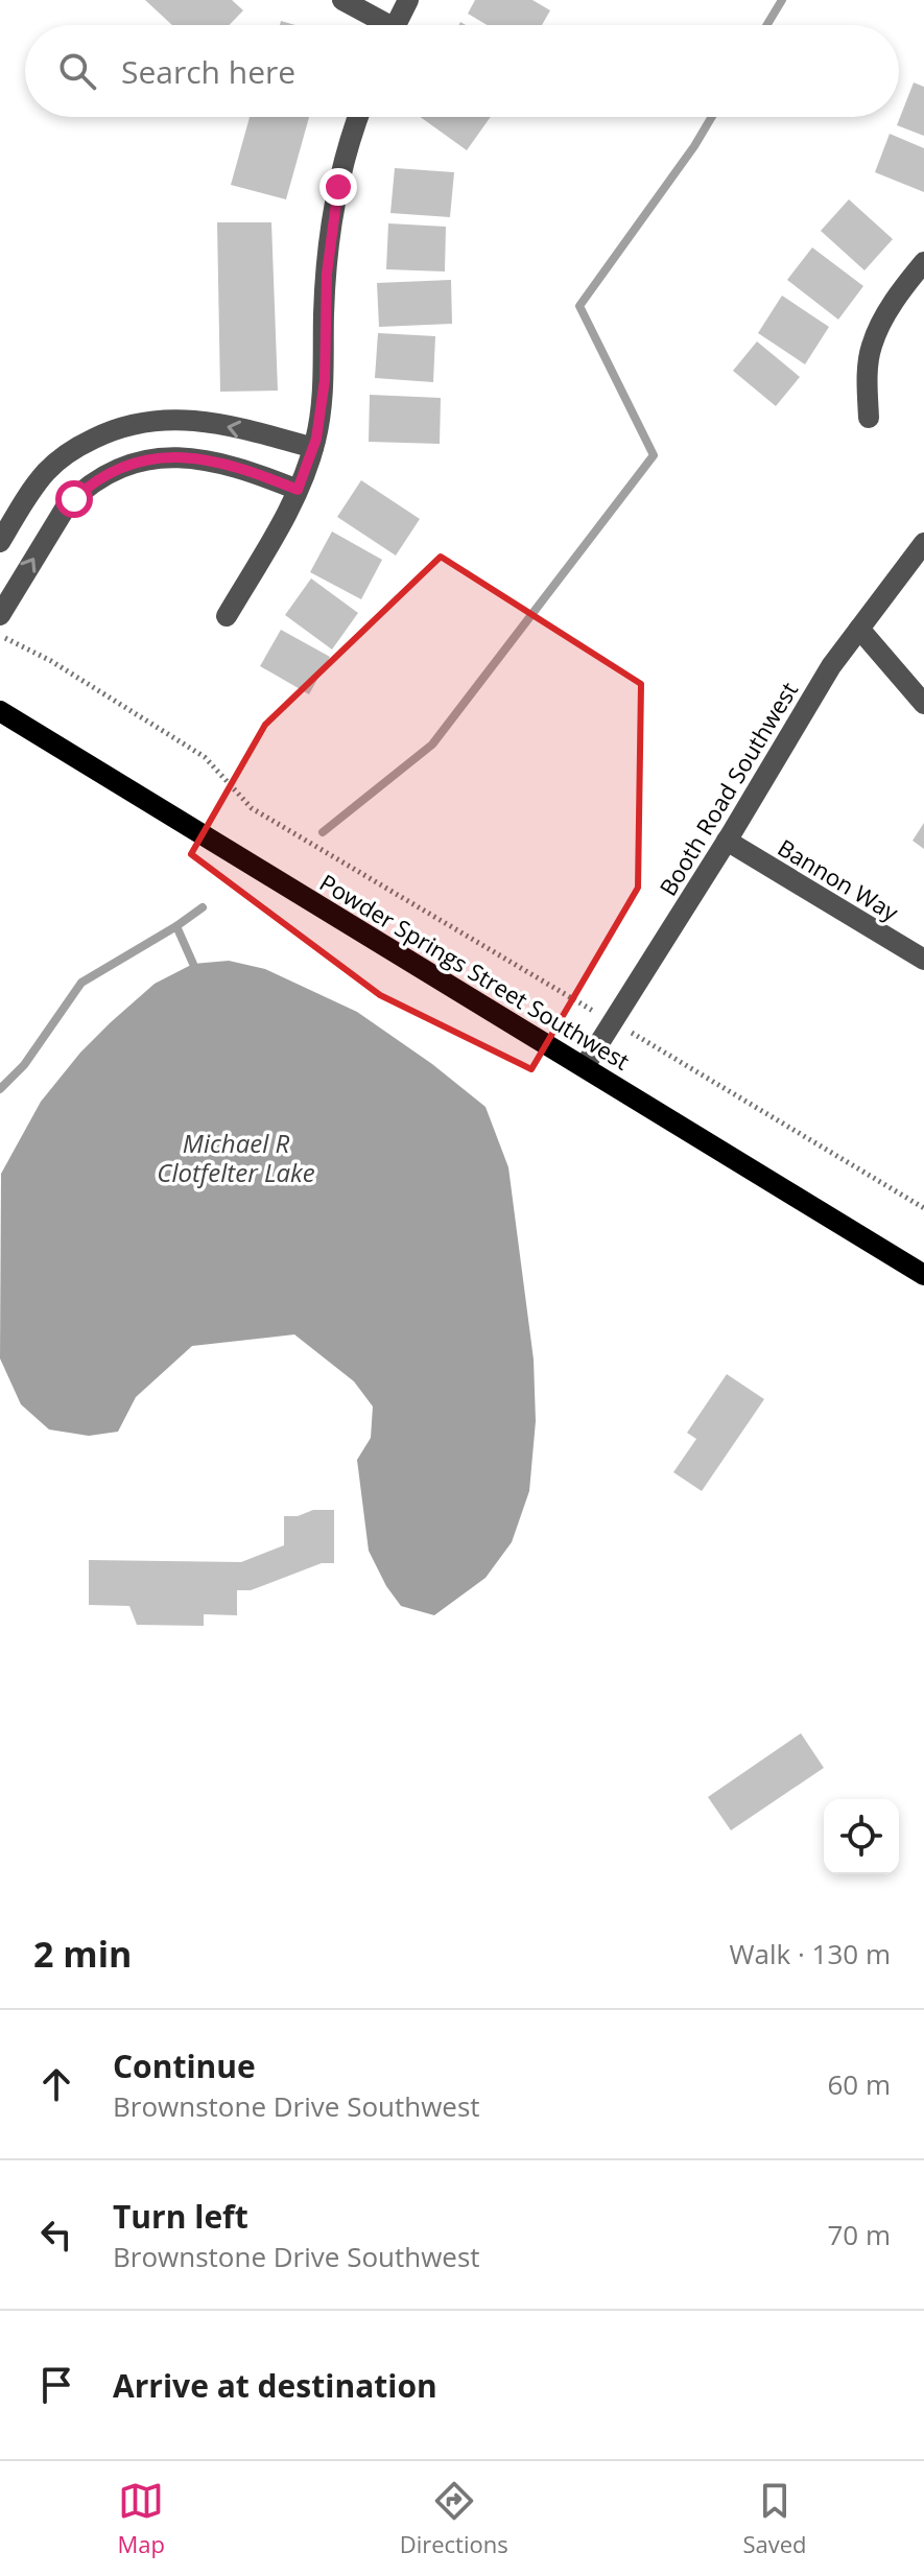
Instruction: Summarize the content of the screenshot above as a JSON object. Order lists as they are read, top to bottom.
{
  "streets": {
    "main road": ["Powder Springs Street Southwest"],
    "street": ["Booth Road Southwest", "Bannon Way"]
  },
  "crossings": [
    ["Booth Road Southwest", "Bannon Way"],
    ["Booth Road Southwest", "Powder Springs Street Southwest"]
  ],
  "water": ["Michael R Clotfelter Lake"],
  "page": {
    "search": "Search here",
    "heading": ["2 min", "Walk · 130 m"],
    "list": [
      ["Continue", "Brownstone Drive Southwest", "60 m"],
      ["Turn left", "Brownstone Drive Southwest", "70 m"],
      "Arrive at destination"
    ],
    "nav": ["Map", "Directions", "Saved"]
  }
}
